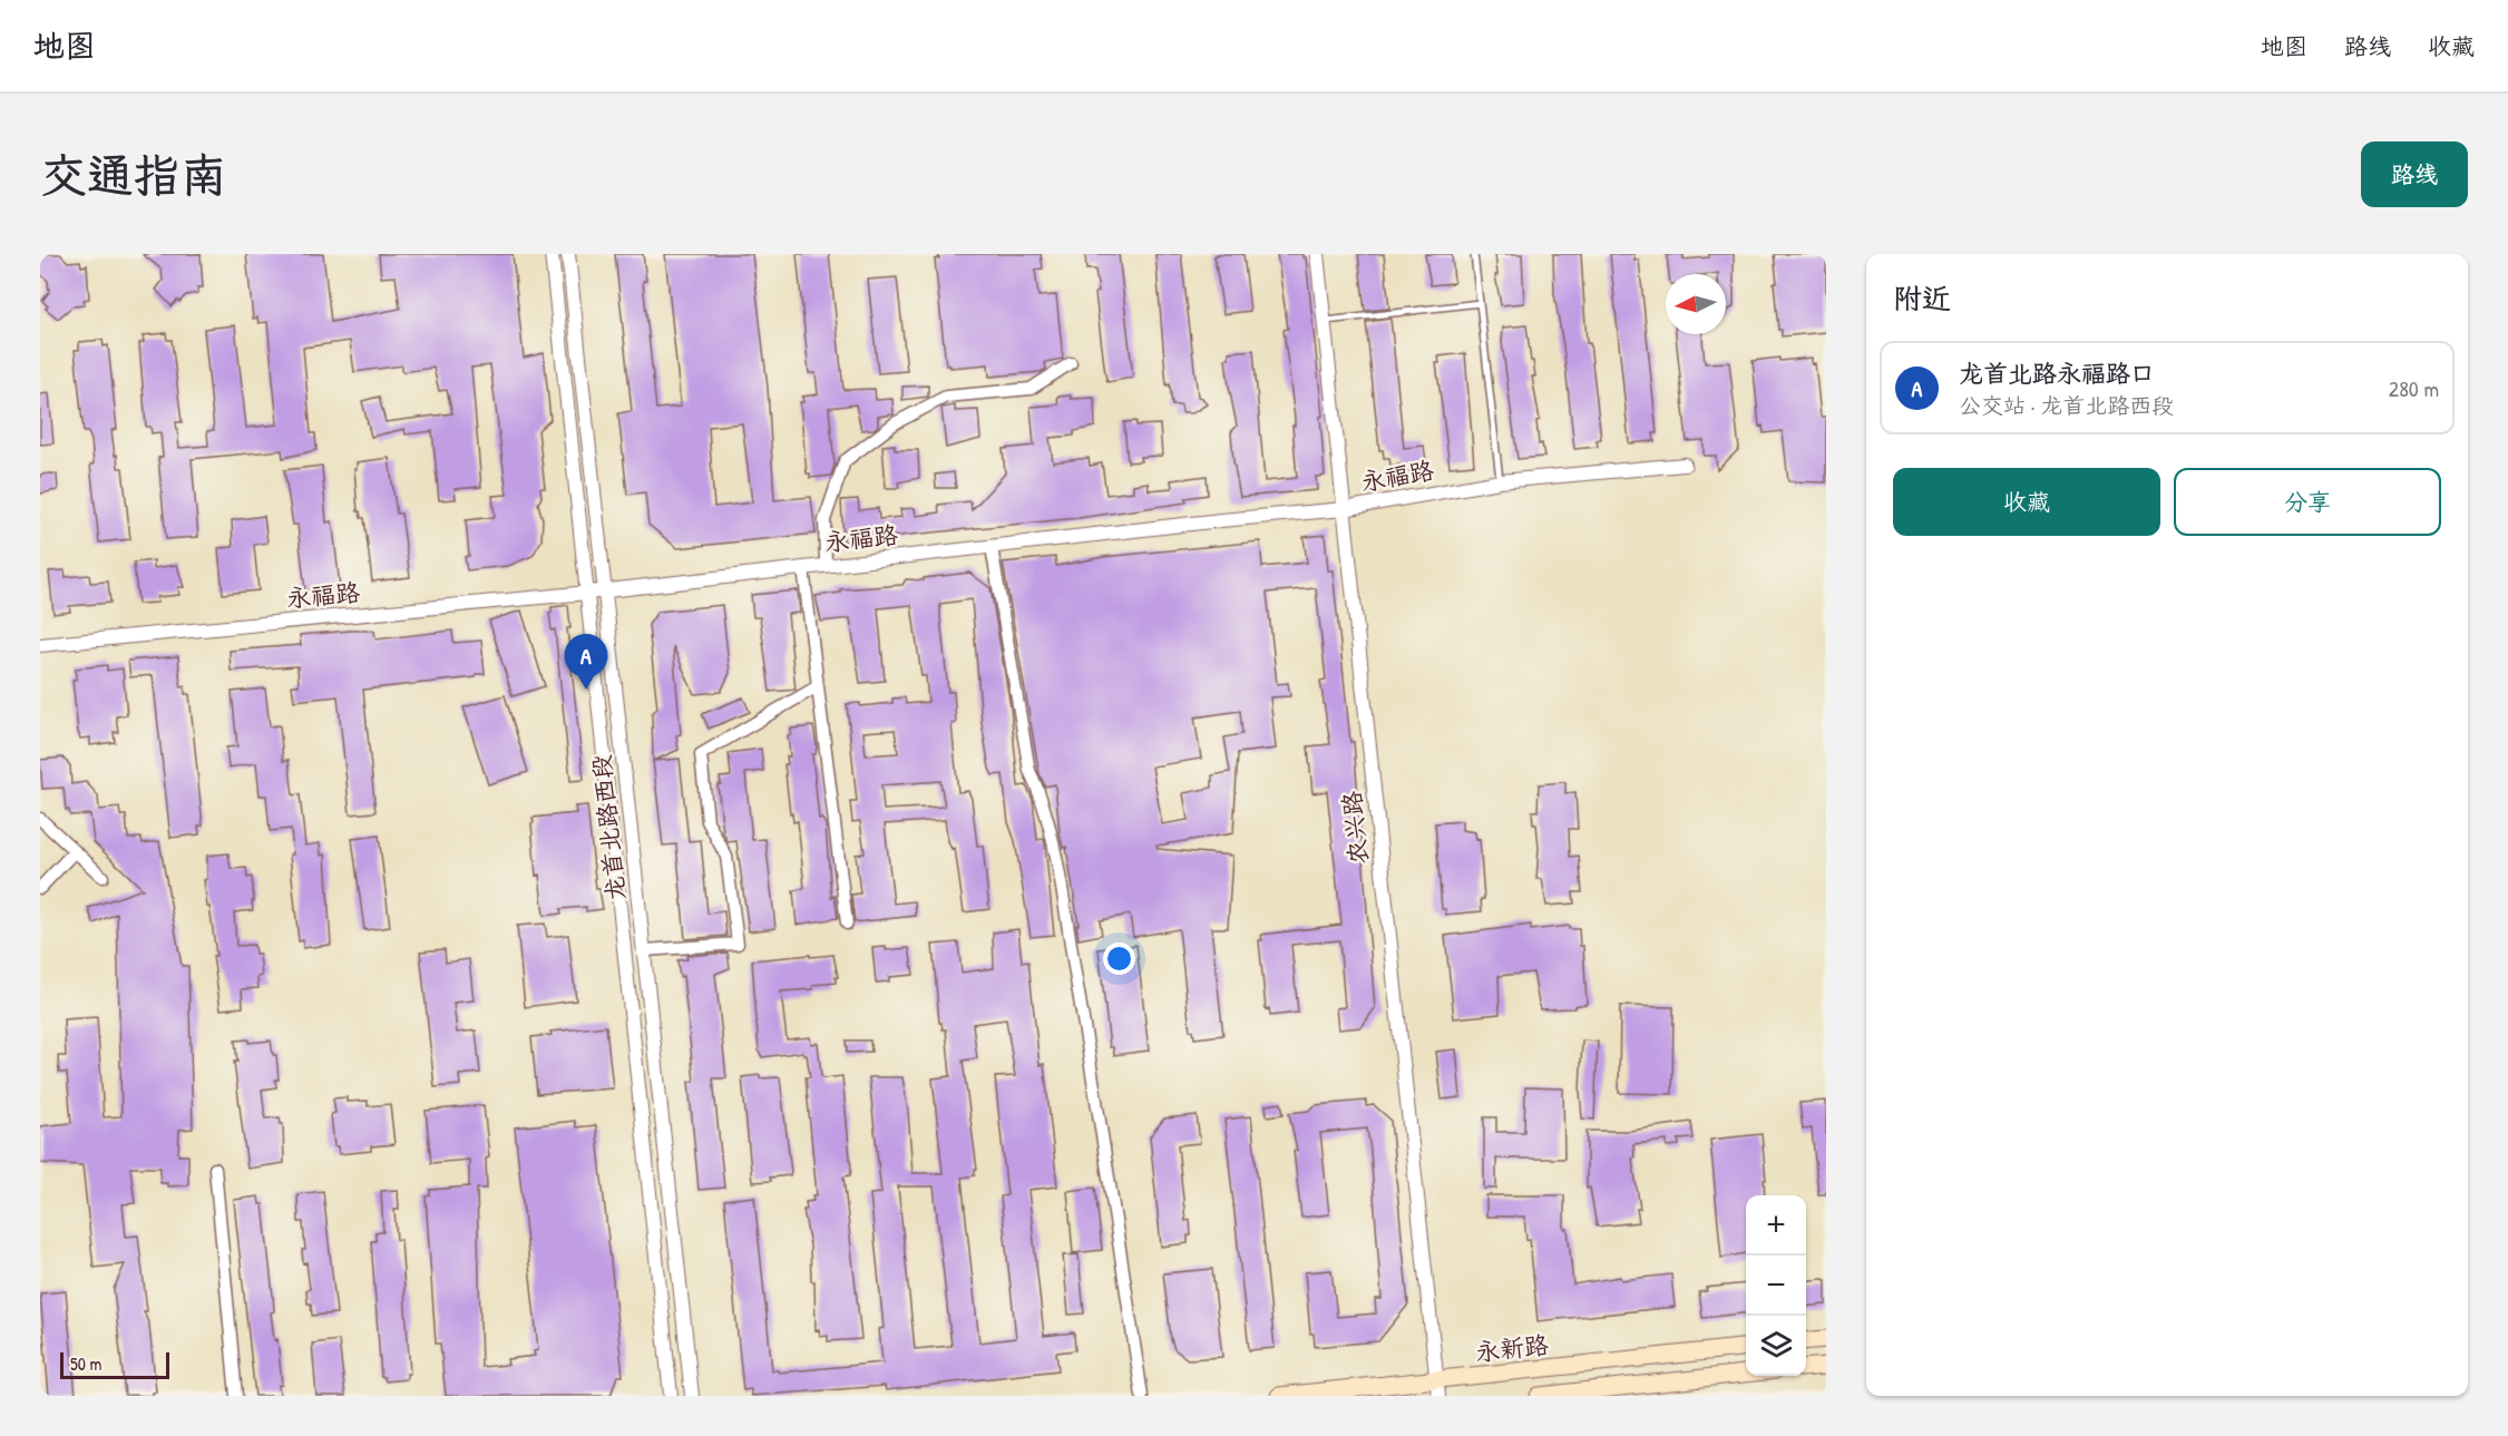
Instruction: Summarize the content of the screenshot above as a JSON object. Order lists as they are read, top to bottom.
{
  "streets": {
    "main road": ["永新路"],
    "street": ["永福路", "龙首北路西段", "农兴路"]
  },
  "crossings": [
    ["永福路", "龙首北路西段"],
    ["永福路", "农兴路"],
    ["农兴路", "永新路"]
  ],
  "scale_bar": "50 m",
  "north": "left",
  "page": {
    "header": "地图",
    "nav": ["地图", "路线", "收藏"],
    "buttons": [
      "路线",
      ["收藏", "分享"]
    ],
    "title": "交通指南",
    "heading": "附近",
    "list": [
      {
        "mark": "A",
        "name": "龙首北路永福路口",
        "note": "公交站 · 龙首北路西段",
        "value": "280 m"
      }
    ],
    "pins": "A",
    "map_buttons": ["+", "−"],
    "scale": "50 m"
  }
}
